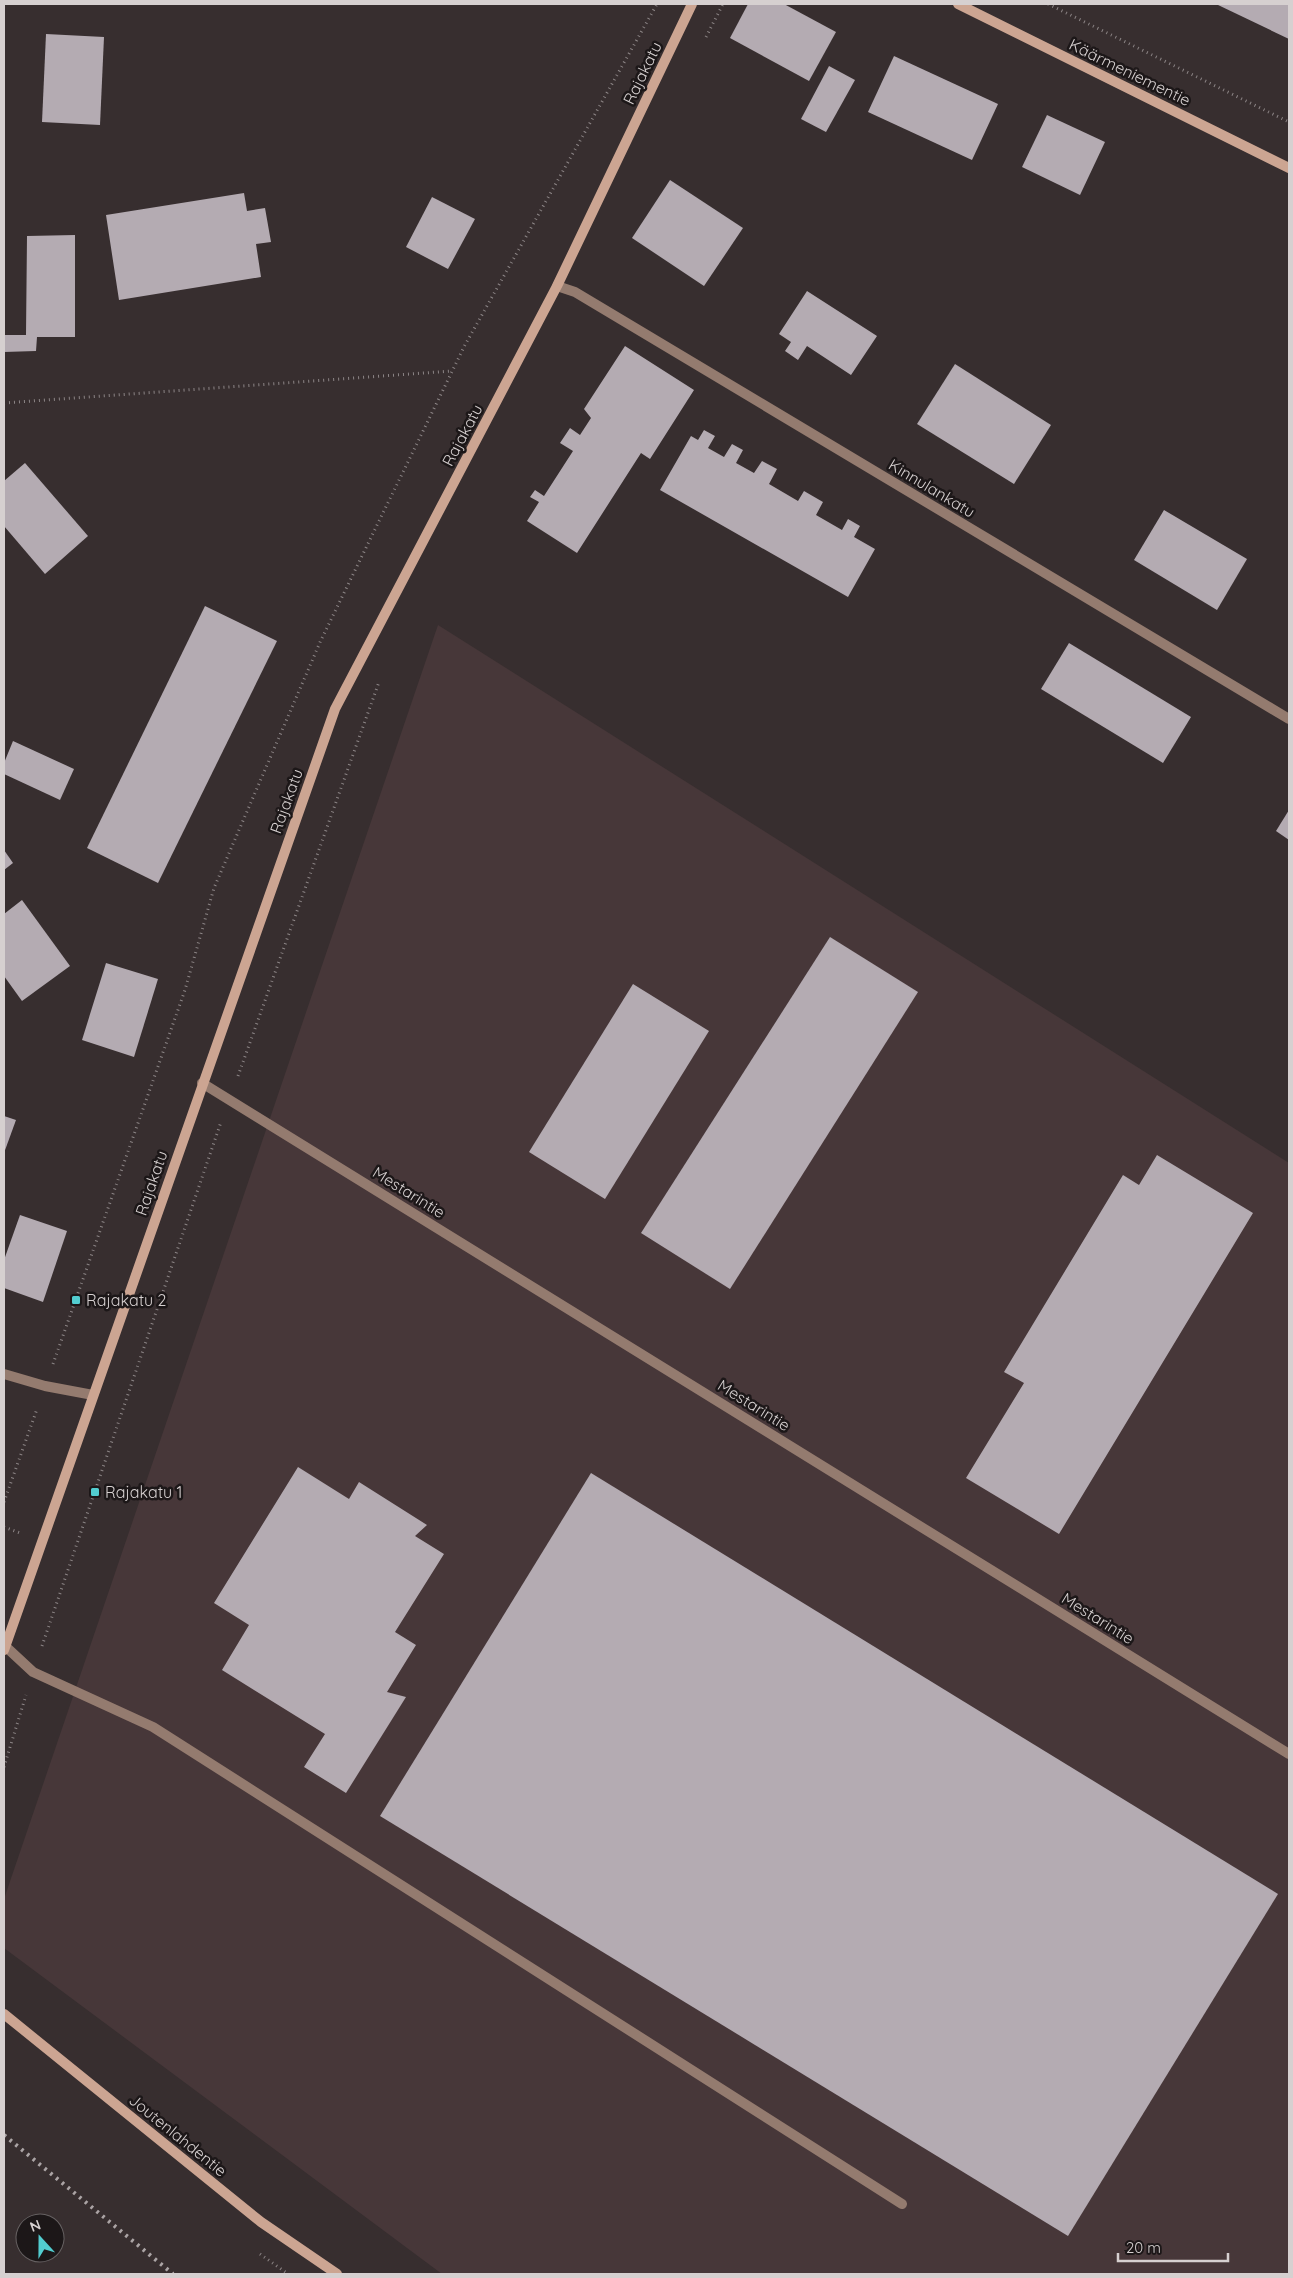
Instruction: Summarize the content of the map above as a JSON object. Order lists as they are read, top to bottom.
{
  "streets": {
    "street": [
      "Käärmeniementie",
      "Rajakatu",
      "Kinnulankatu",
      "Mestarintie",
      "Joutenlahdentie"
    ]
  },
  "crossings": [
    ["Rajakatu", "Kinnulankatu"],
    ["Rajakatu", "Mestarintie"]
  ],
  "places": {
    "transit": ["Rajakatu 2", "Rajakatu 1"]
  },
  "scale_bar": "20 m",
  "north": "top"
}
